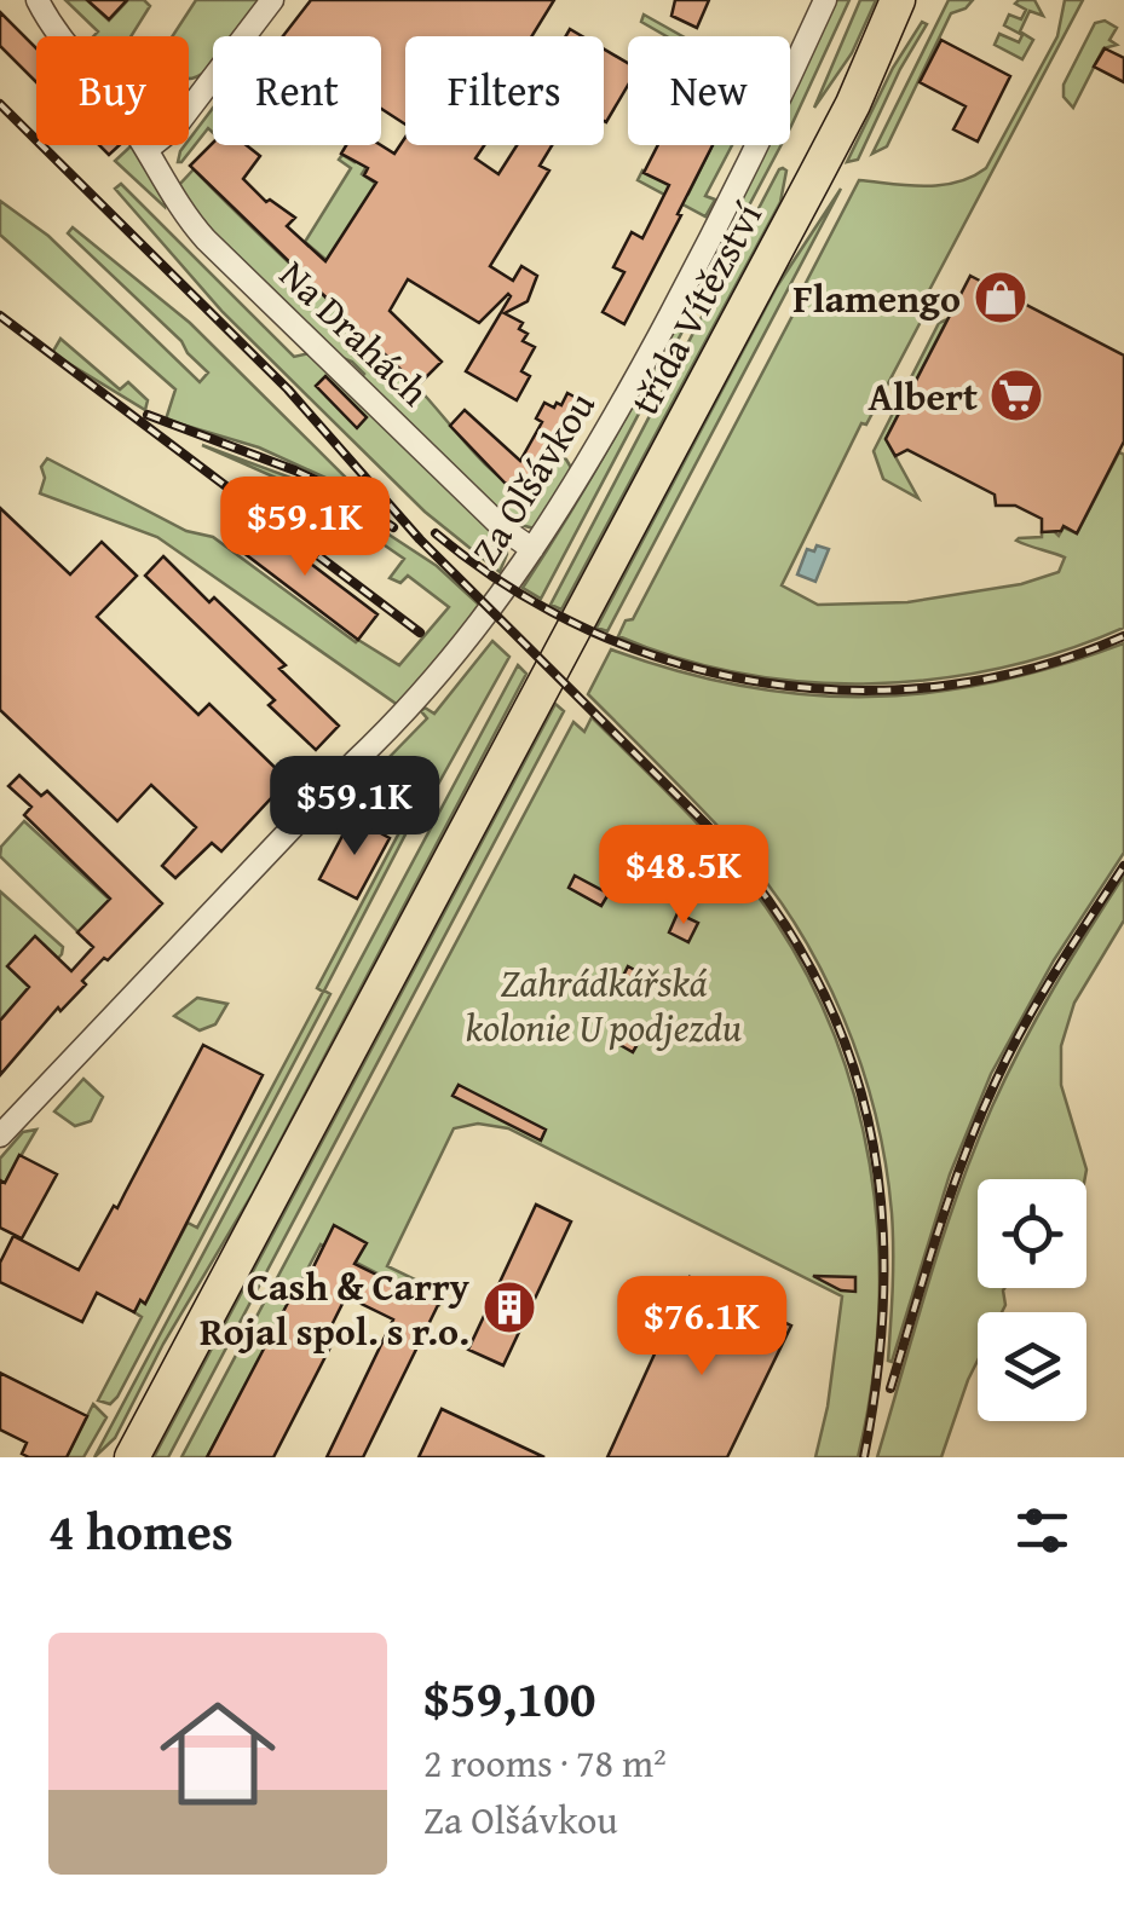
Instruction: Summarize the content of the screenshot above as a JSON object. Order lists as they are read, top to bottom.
{
  "streets": {
    "main road": ["třída Vítězství"],
    "street": ["Na Drahách", "Za Olšávkou"]
  },
  "crossings": [
    ["Na Drahách", "Za Olšávkou"]
  ],
  "parks": ["Zahrádkářská kolonie U podjezdu"],
  "places": {
    "shop": ["Flamengo"],
    "supermarket": ["Albert"],
    "building": ["Cash & Carry Rojal spol. s r.o."]
  },
  "page": {
    "chip": [
      "Buy",
      "Rent",
      "Filters",
      "New"
    ],
    "price": [
      "$59.1K",
      "$59.1K",
      "$48.5K",
      "$76.1K"
    ],
    "heading": "4 homes",
    "list": [
      {
        "name": "$59,100",
        "note": "2 rooms · 78 m² · Za Olšávkou"
      }
    ]
  }
}
